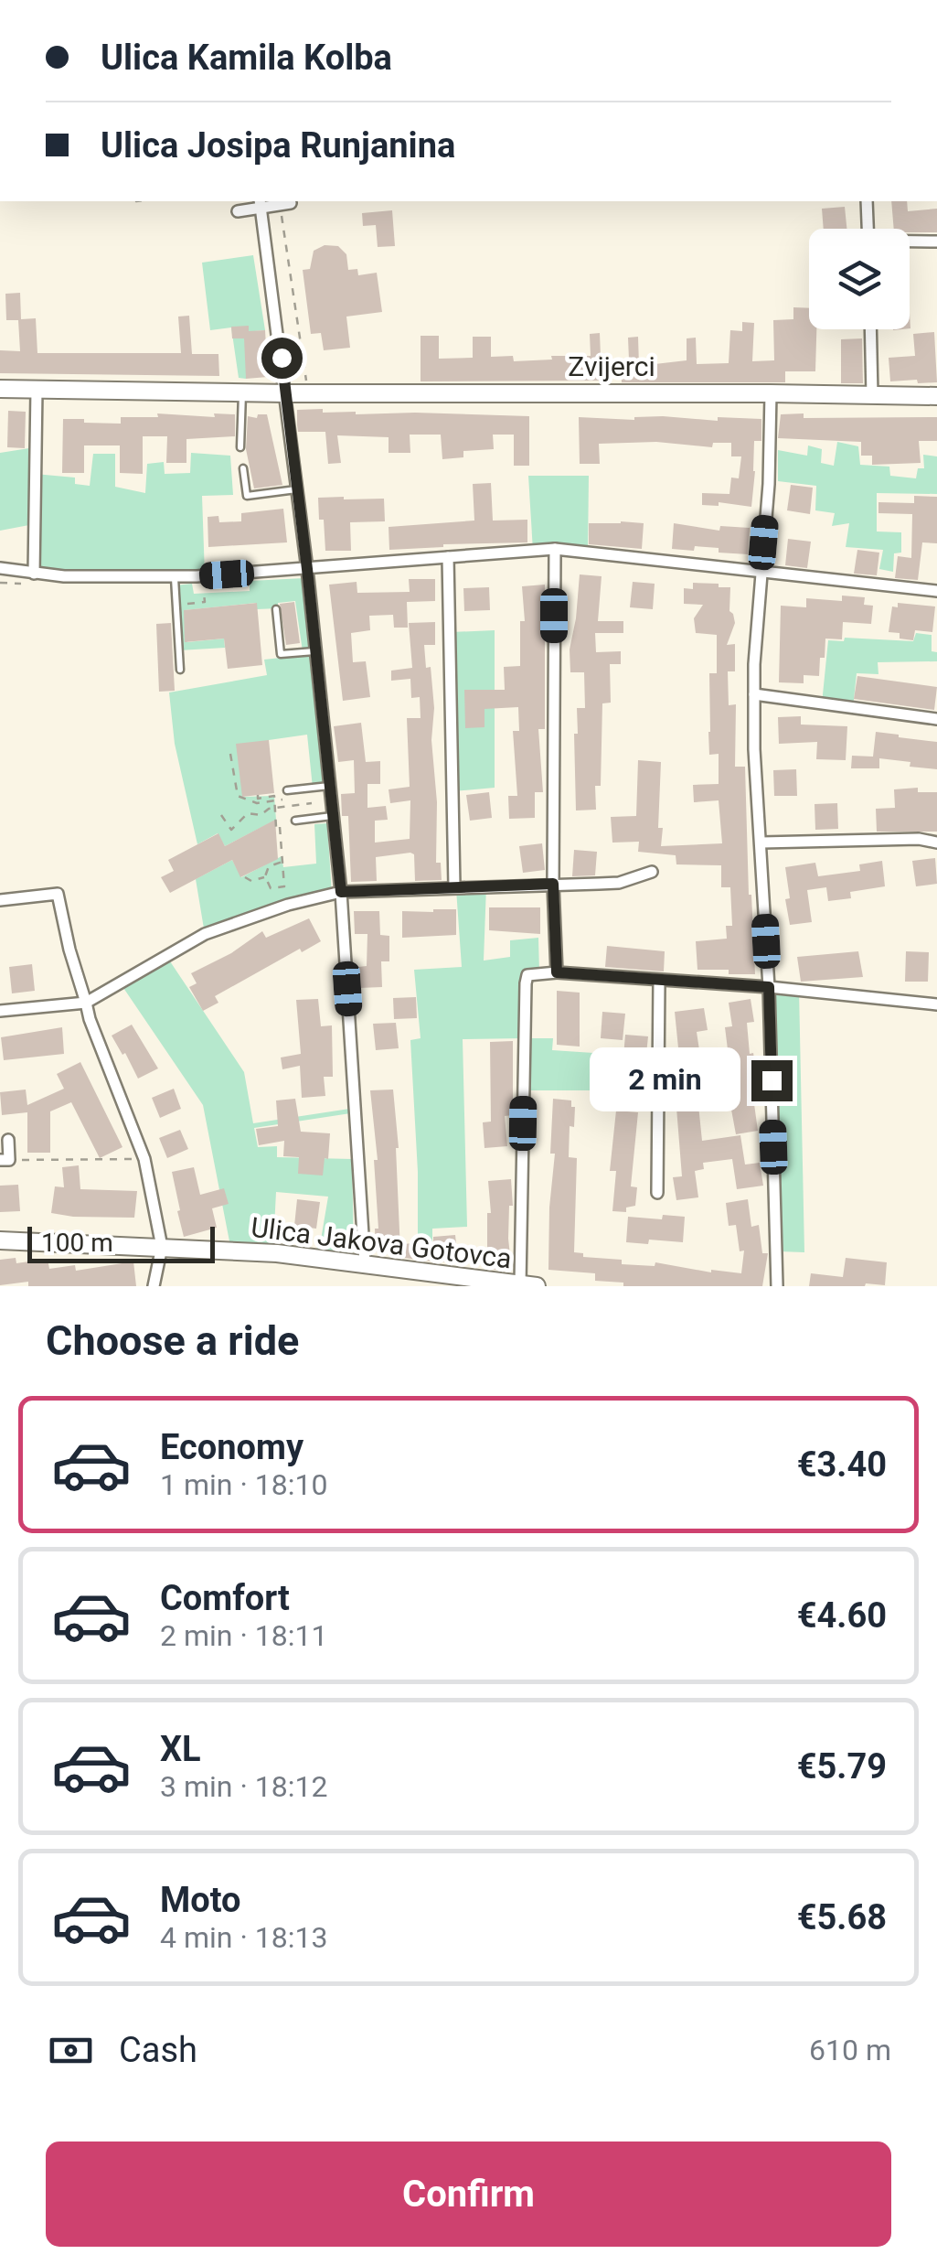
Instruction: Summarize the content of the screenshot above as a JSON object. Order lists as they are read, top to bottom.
{
  "streets": {
    "main road": ["Zvijerci", "Ulica Jakova Gotovca"]
  },
  "scale_bar": "100 m",
  "page": {
    "banner": ["Ulica Kamila Kolba", "Ulica Josipa Runjanina"],
    "bubble": "2 min",
    "scale": "100 m",
    "heading": "Choose a ride",
    "list": [
      {
        "name": "Economy",
        "note": "1 min · 18:10",
        "value": "€3.40"
      },
      {
        "name": "Comfort",
        "note": "2 min · 18:11",
        "value": "€4.60"
      },
      {
        "name": "XL",
        "note": "3 min · 18:12",
        "value": "€5.79"
      },
      {
        "name": "Moto",
        "note": "4 min · 18:13",
        "value": "€5.68"
      }
    ],
    "pay": ["Cash", "610 m"],
    "buttons": "Confirm"
  }
}
